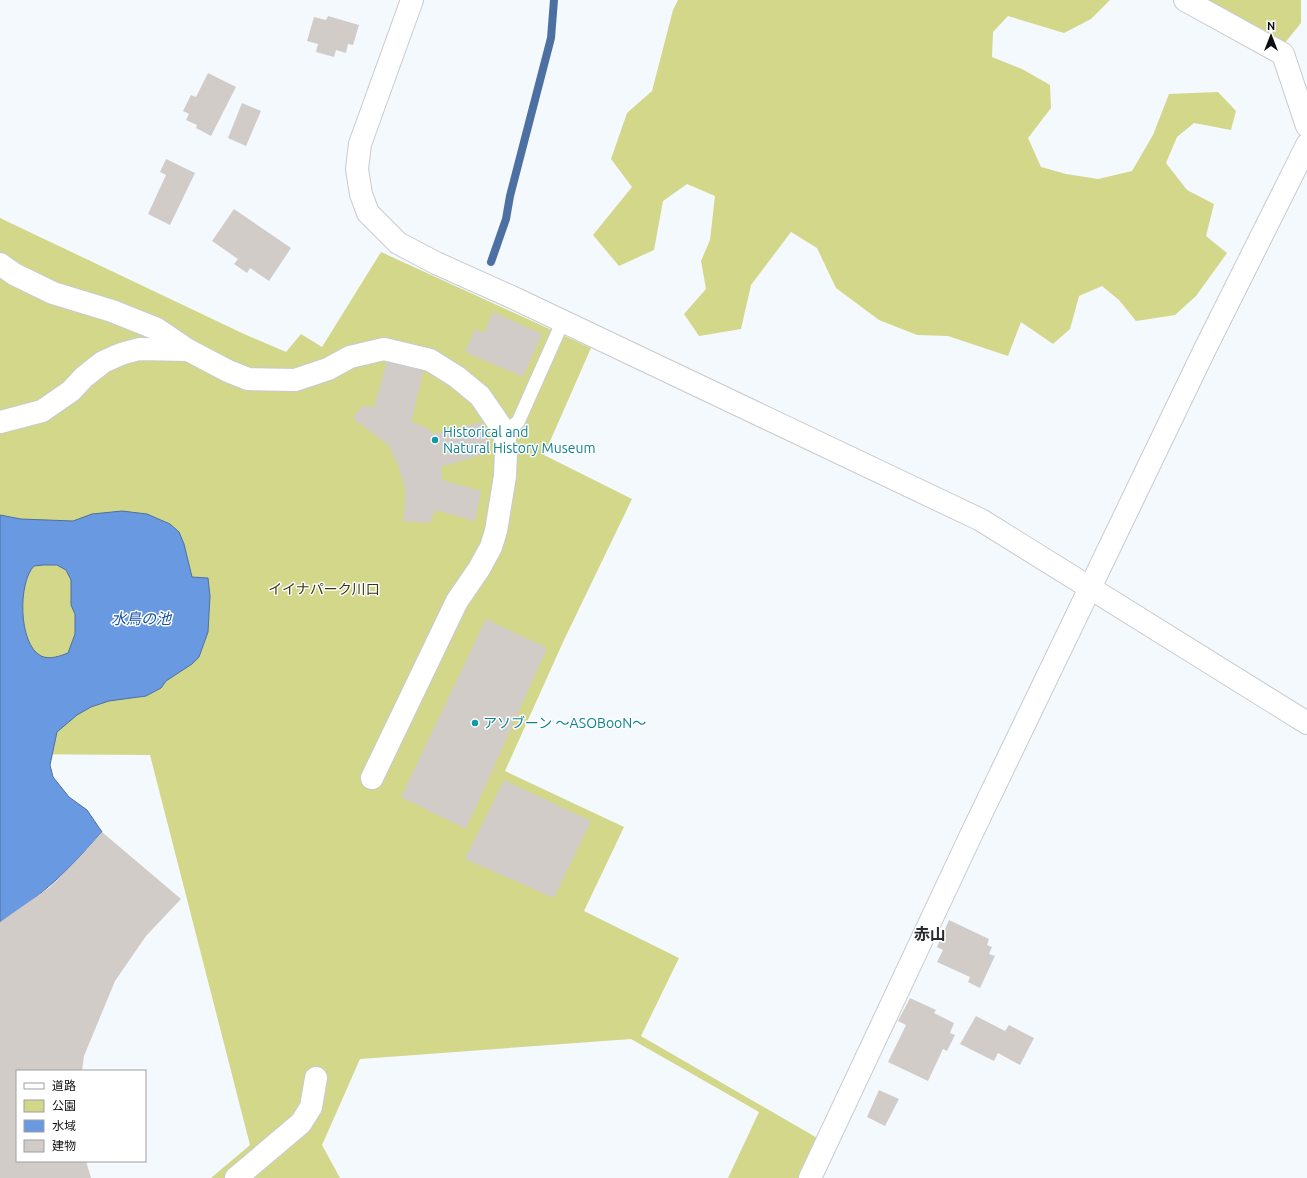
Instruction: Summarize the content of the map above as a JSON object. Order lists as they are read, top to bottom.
{
  "districts": ["赤山"],
  "water": ["水鳥の池"],
  "parks": ["イイナパーク川口"],
  "places": ["Historical and Natural History Museum", "アソブーン ～ASOBooN～"],
  "legend": [
    "道路",
    "公園",
    "水域",
    "建物"
  ],
  "north": "top"
}
